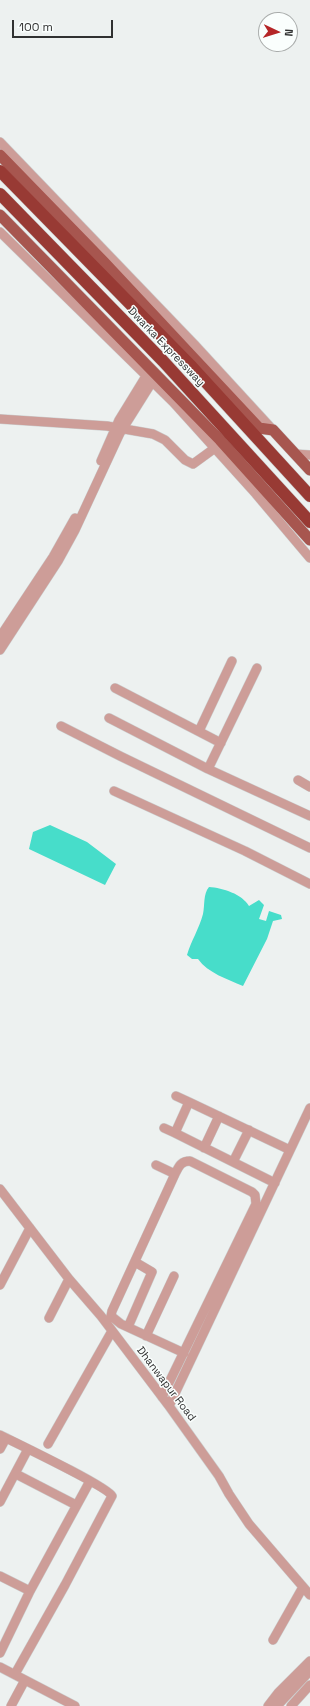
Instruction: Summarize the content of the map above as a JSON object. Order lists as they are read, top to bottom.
{
  "streets": {
    "highway": ["Dwarka Expressway"],
    "street": ["Dhanwapur Road"]
  },
  "scale_bar": "100 m",
  "north": "right"
}
